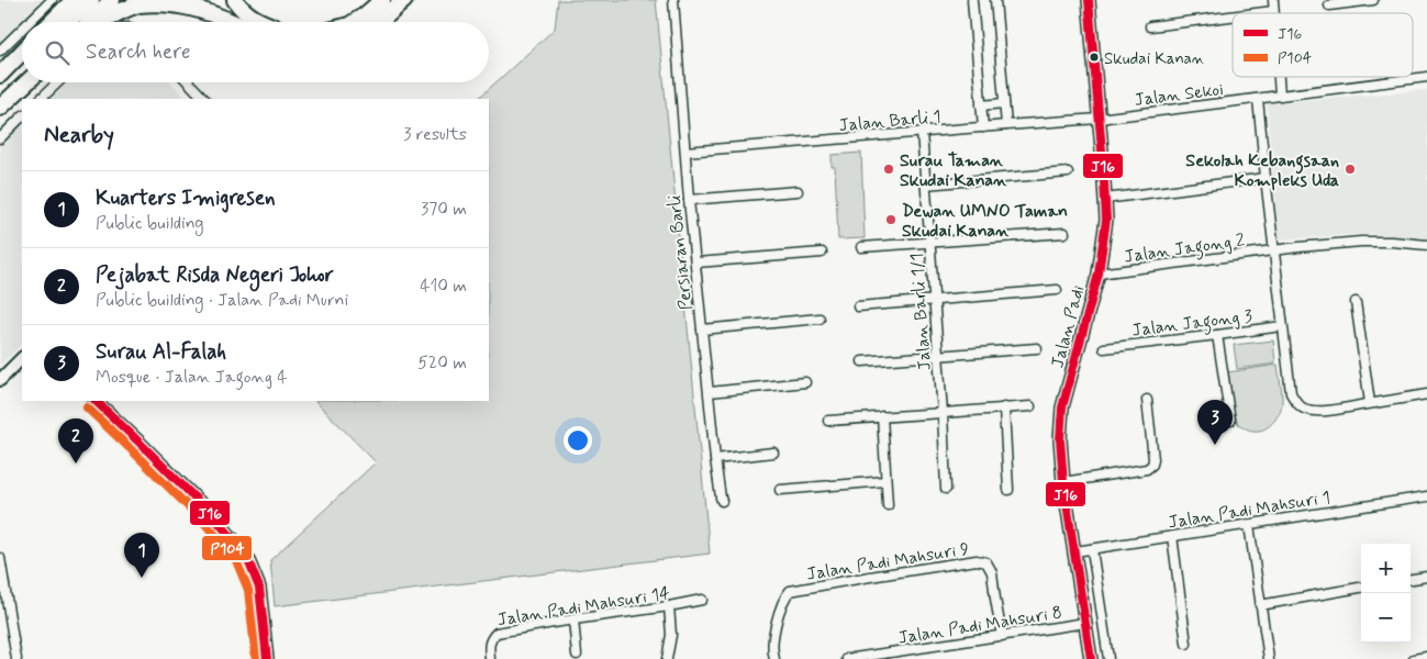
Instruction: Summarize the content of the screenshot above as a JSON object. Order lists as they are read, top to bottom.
{
  "streets": {
    "street": [
      "Jalan Sekoi",
      "Jalan Barli 1",
      "Jalan Jagong 2",
      "Persiaran Barli",
      "Jalan Barli 1/1",
      "Jalan Jagong 3",
      "Jalan Padi",
      "Jalan Padi Mahsuri 1",
      "Jalan Padi Mahsuri 9",
      "Jalan Padi Mahsuri 14",
      "Jalan Padi Mahsuri 8"
    ]
  },
  "crossings": [
    ["Jalan Sekoi", "Jalan Barli 1"],
    ["Jalan Sekoi", "Jalan Padi"],
    ["Jalan Barli 1", "Persiaran Barli"],
    ["Jalan Barli 1", "Jalan Barli 1/1"],
    ["Jalan Barli 1", "Jalan Padi"],
    ["Jalan Jagong 2", "Jalan Padi"],
    ["Jalan Padi", "Jalan Padi Mahsuri 1"],
    ["Jalan Padi", "Jalan Padi Mahsuri 8"],
    ["Jalan Padi Mahsuri 9", "Jalan Padi Mahsuri 8"]
  ],
  "places": [
    "Skudai Kanan",
    "Surau Taman Skudai Kanan",
    "Sekolah Kebangsaan Kompleks Uda",
    "Dewan UMNO Taman Skudai Kanan"
  ],
  "lines": ["transit line J16", "transit line P104"],
  "legend": ["J16", "P104"],
  "page": {
    "search": "Search here",
    "heading": ["Nearby", "3 results"],
    "list": [
      {
        "mark": "1",
        "name": "Kuarters Imigresen",
        "note": "Public building",
        "value": "370 m"
      },
      {
        "mark": "2",
        "name": "Pejabat Risda Negeri Johor",
        "note": "Public building · Jalan Padi Murni",
        "value": "410 m"
      },
      {
        "mark": "3",
        "name": "Surau Al-Falah",
        "note": "Mosque · Jalan Jagong 4",
        "value": "520 m"
      }
    ],
    "pins": ["3", "2", "1"],
    "map_buttons": ["+", "−"]
  }
}
